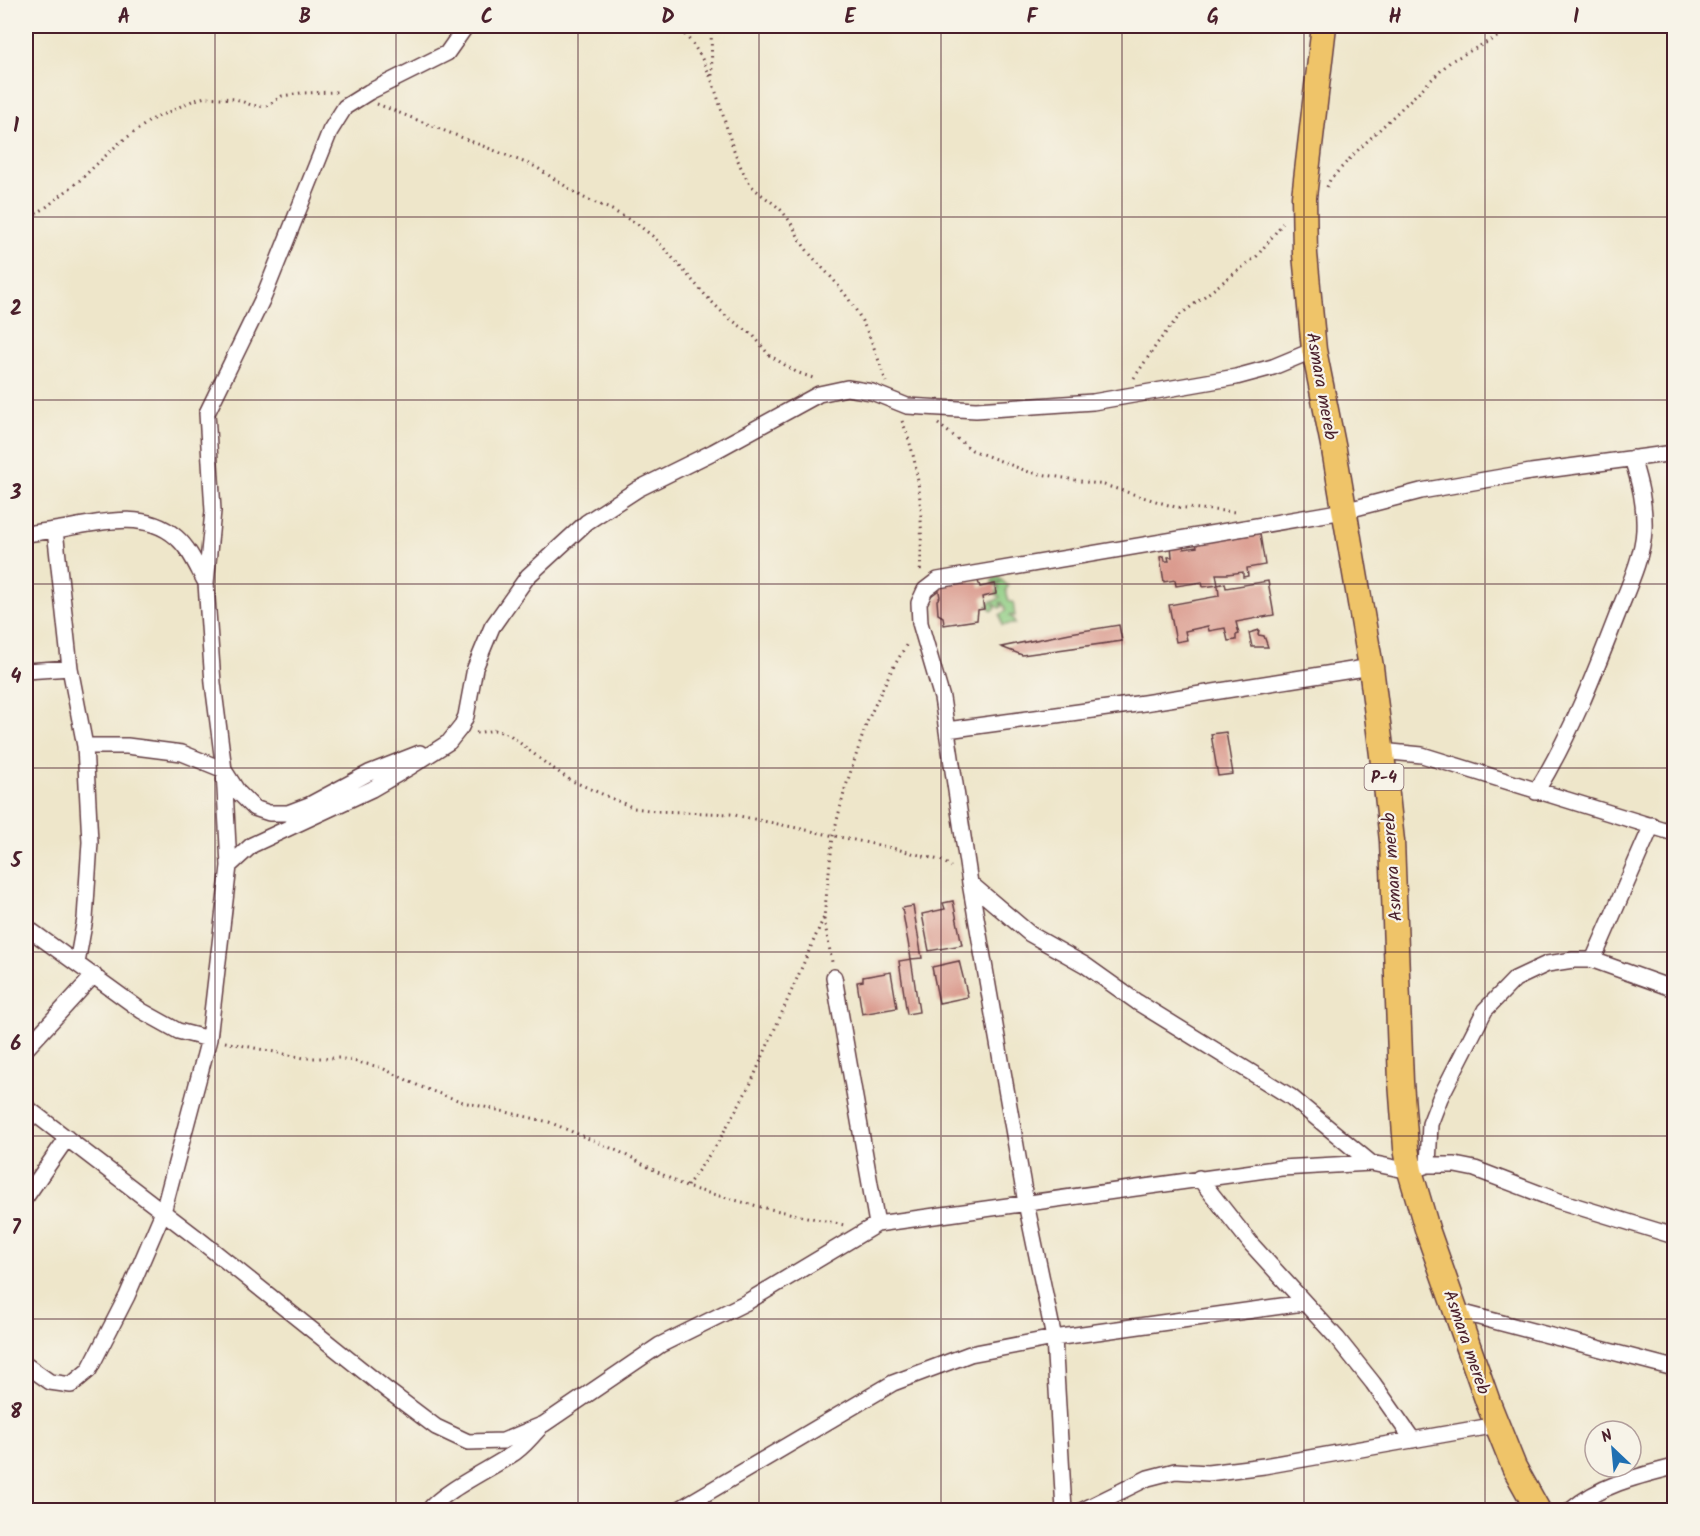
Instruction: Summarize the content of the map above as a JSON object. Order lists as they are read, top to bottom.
{
  "streets": {
    "highway": ["Asmara mereb", "P-4"]
  },
  "north": "top left",
  "grid": {
    "columns": [
      "A",
      "B",
      "C",
      "D",
      "E",
      "F",
      "G",
      "H",
      "I"
    ],
    "rows": [
      "1",
      "2",
      "3",
      "4",
      "5",
      "6",
      "7",
      "8"
    ]
  }
}
